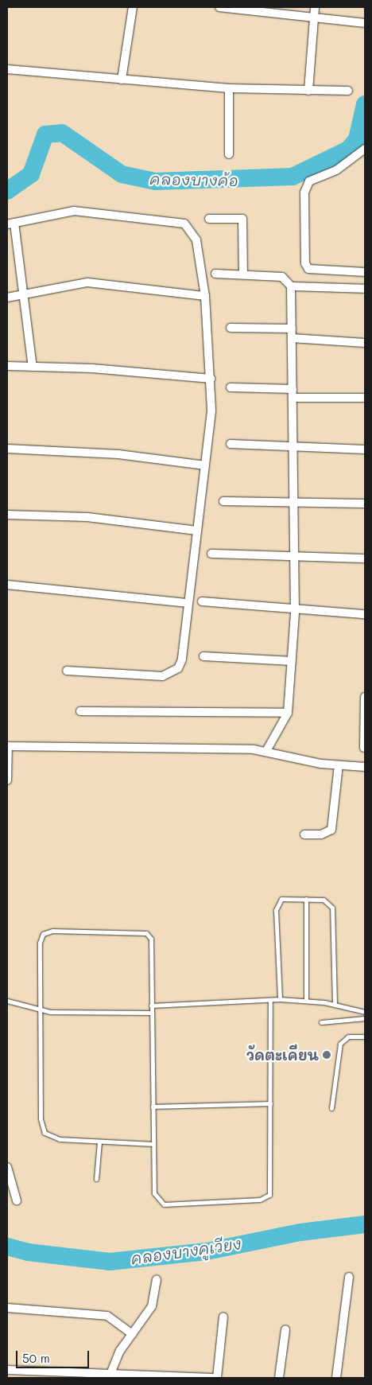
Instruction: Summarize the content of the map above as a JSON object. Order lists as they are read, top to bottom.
{
  "water": ["คลองบางค้อ", "คลองบางคูเวียง"],
  "places": ["วัดตะเคียน"],
  "scale_bar": "50 m"
}
